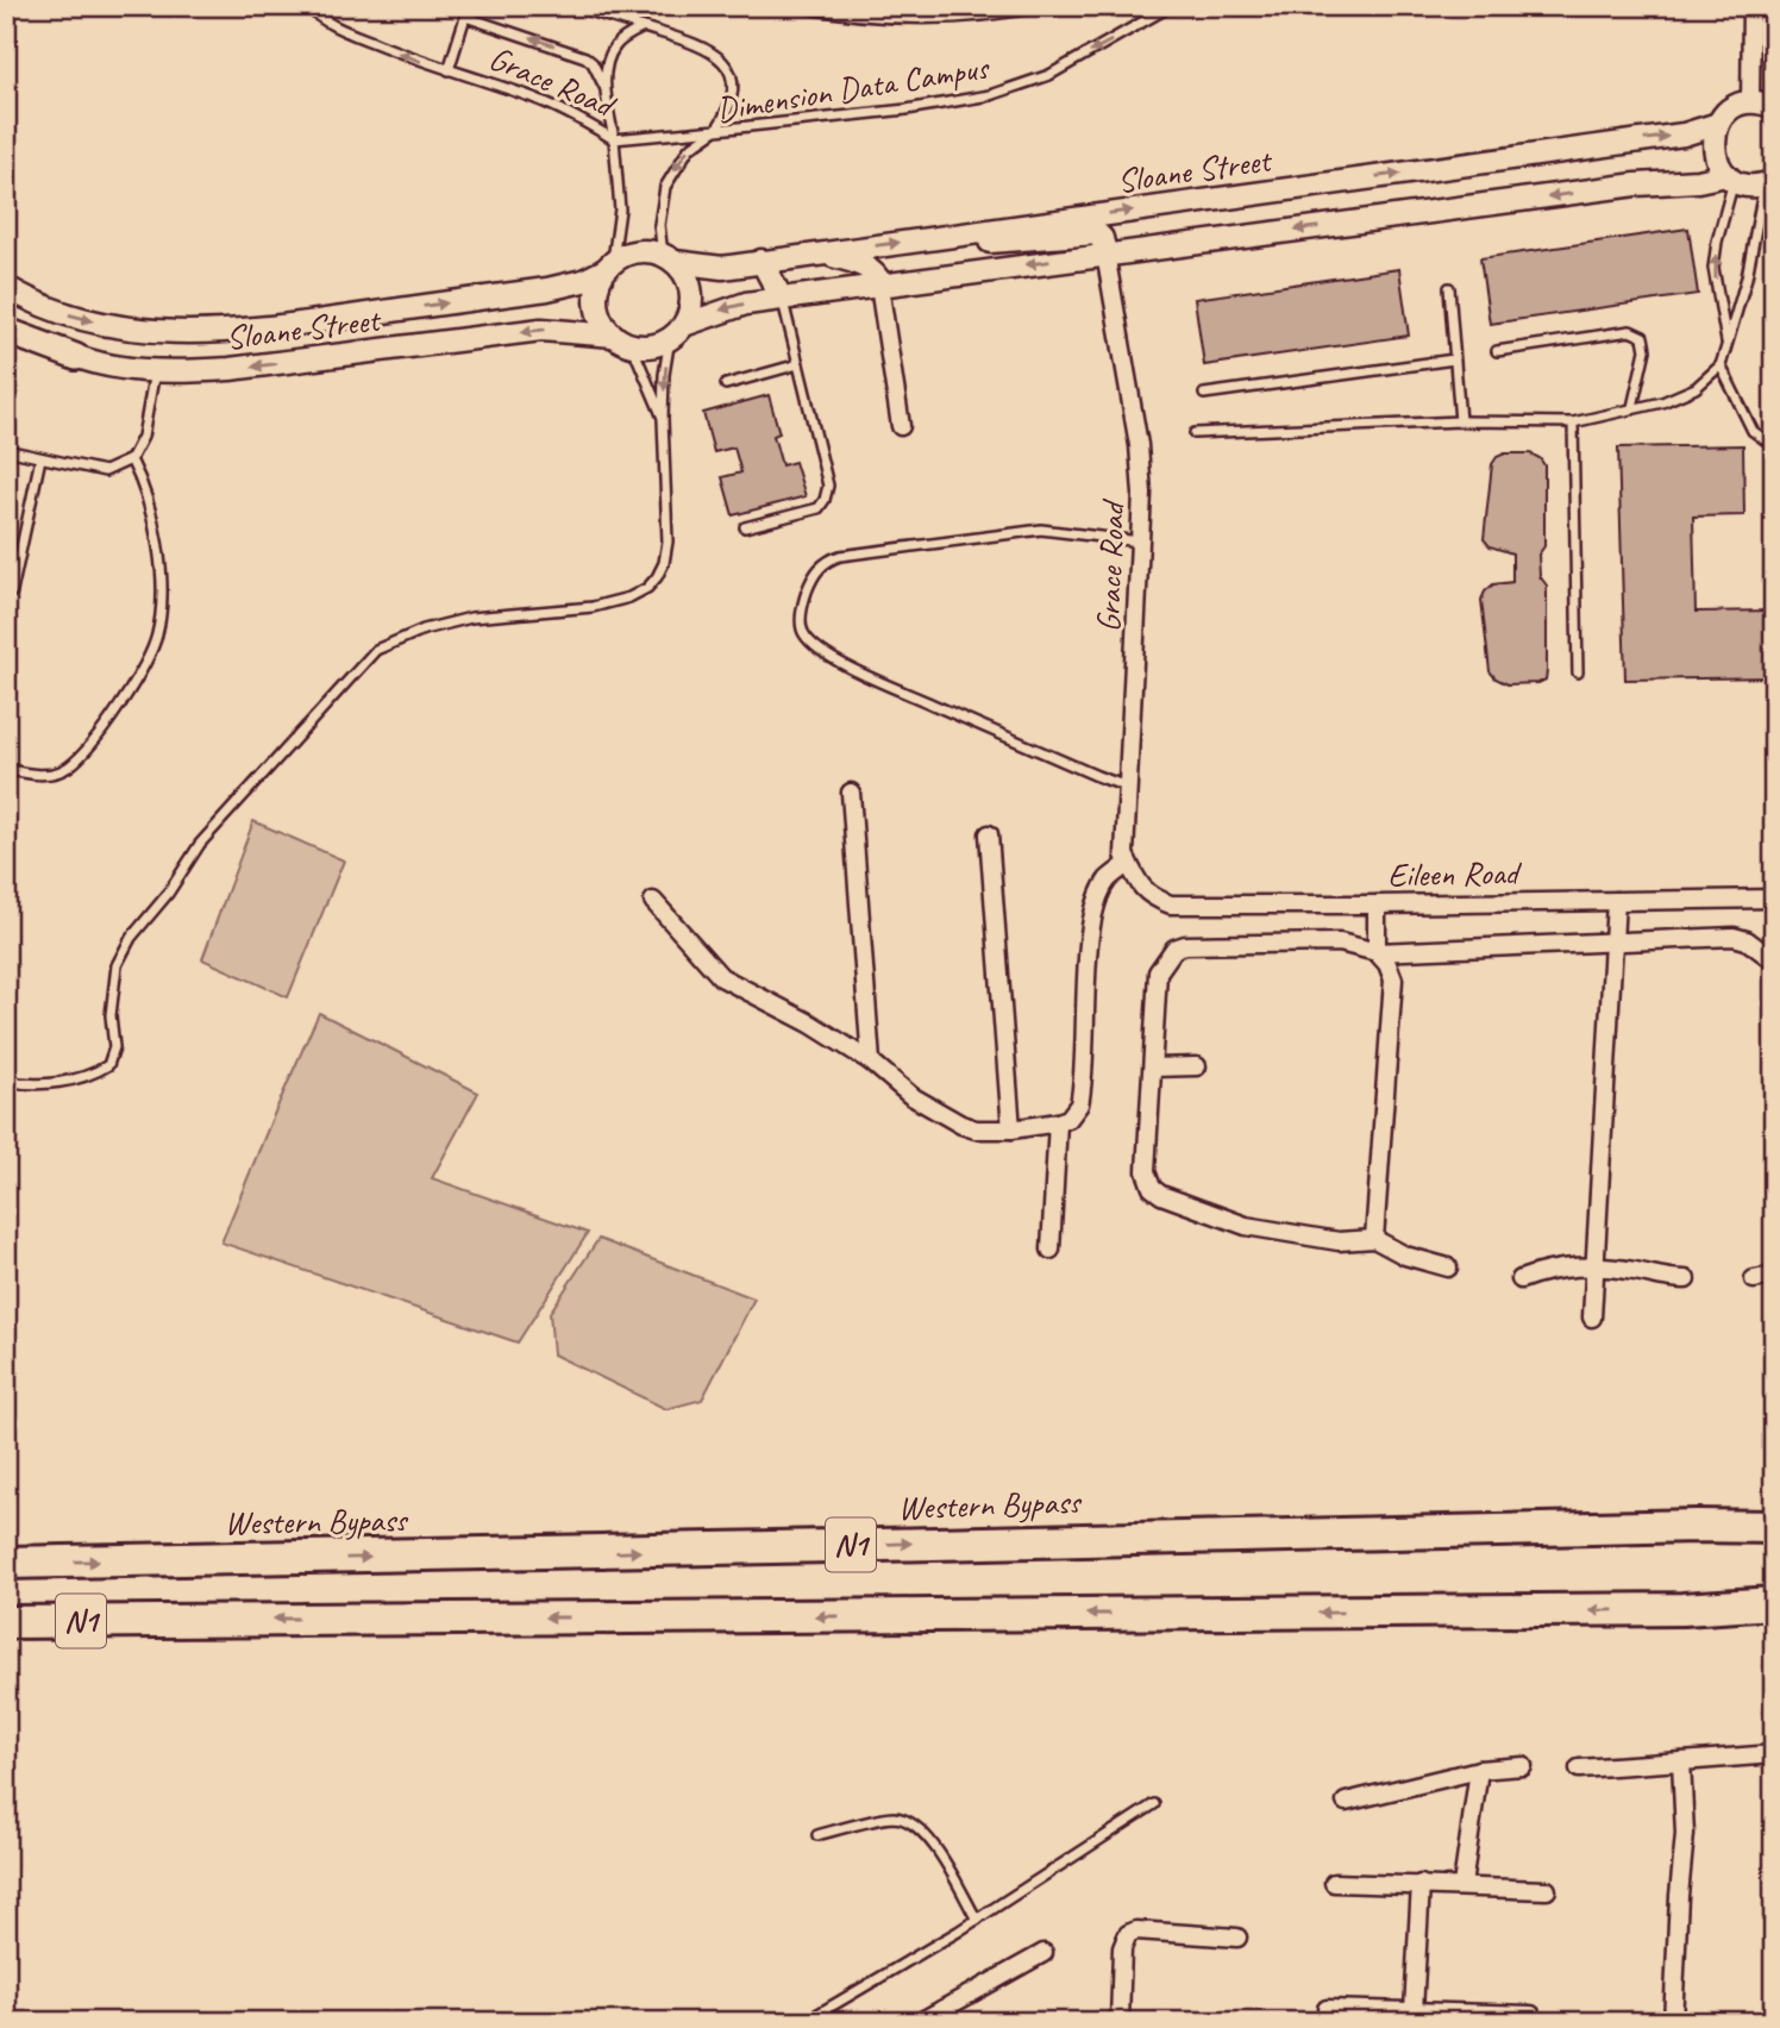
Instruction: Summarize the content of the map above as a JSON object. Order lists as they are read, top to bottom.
{
  "streets": {
    "highway": ["Western Bypass", "N1"],
    "street": ["Grace Road", "Sloane Street", "Eileen Road"],
    "lane": ["Dimension Data Campus"]
  },
  "crossings": [
    ["Grace Road", "Dimension Data Campus"],
    ["Grace Road", "Sloane Street"],
    ["Grace Road", "Eileen Road"],
    ["Dimension Data Campus", "Sloane Street"]
  ],
  "one_way": ["Dimension Data Campus"]
}
